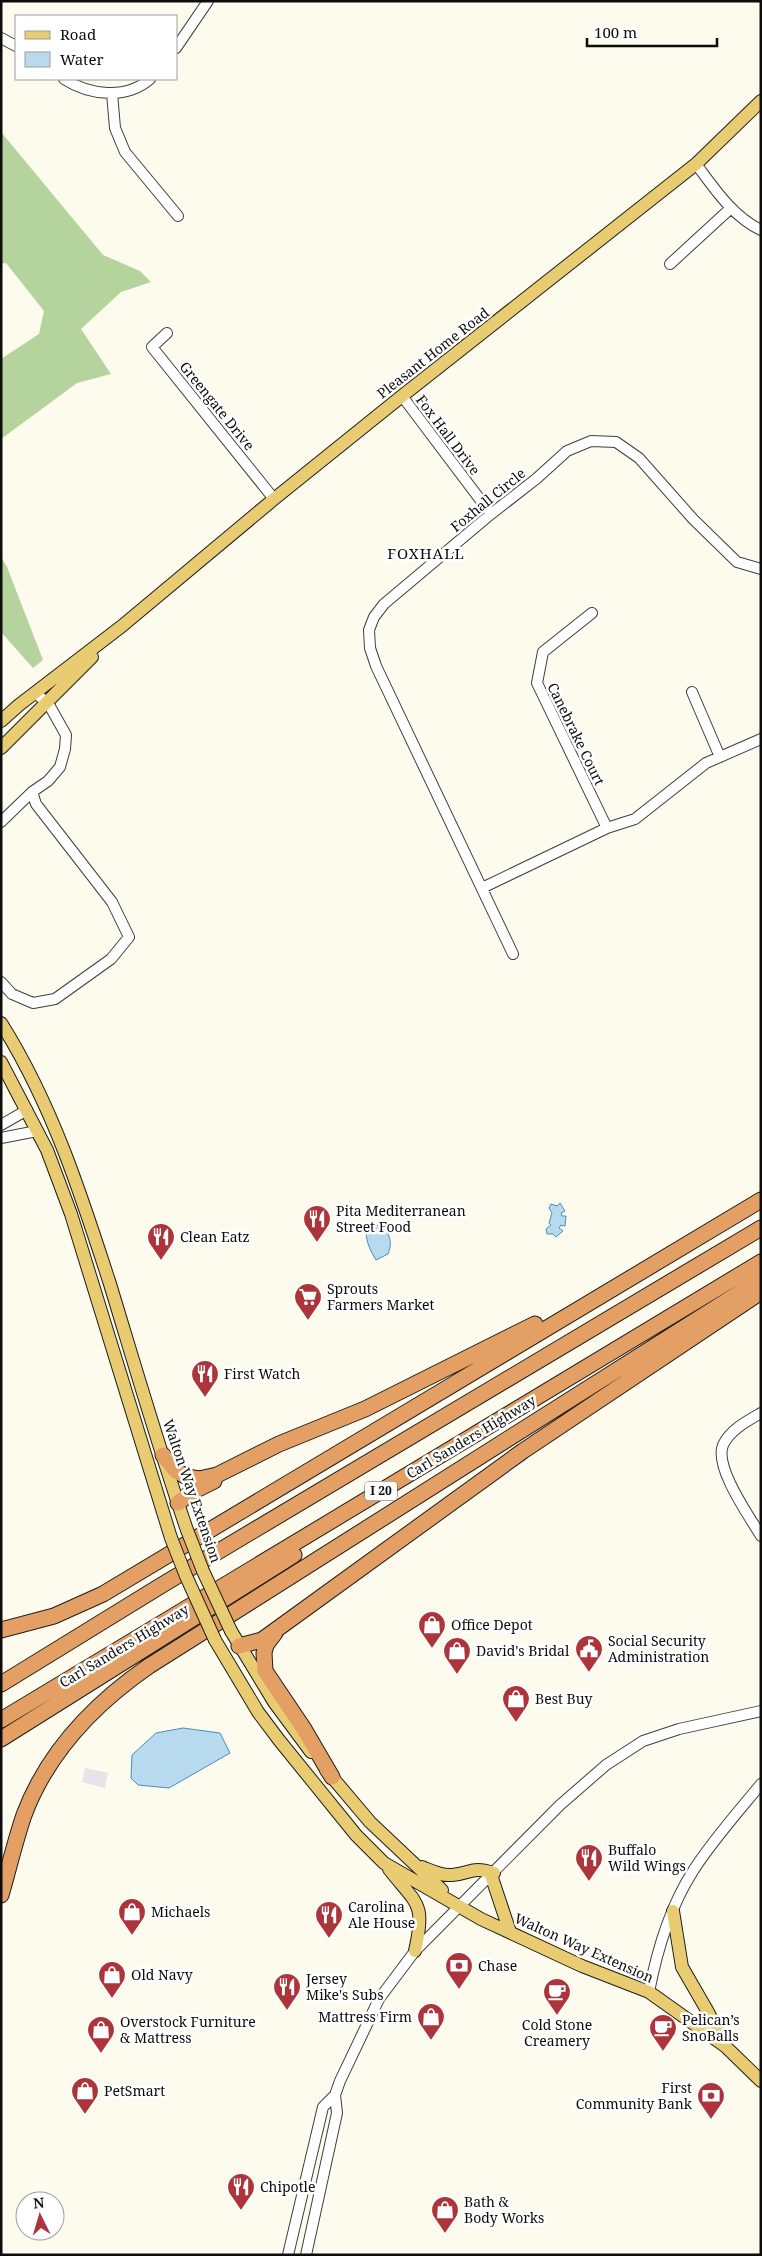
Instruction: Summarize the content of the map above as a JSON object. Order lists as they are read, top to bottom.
{
  "streets": {
    "highway": ["Carl Sanders Highway", "I 20"],
    "main road": ["Pleasant Home Road", "Walton Way Extension"],
    "street": [
      "Greengate Drive",
      "Fox Hall Drive",
      "Foxhall Circle",
      "Canebrake Court"
    ]
  },
  "crossings": [
    ["Pleasant Home Road", "Greengate Drive"],
    ["Pleasant Home Road", "Fox Hall Drive"],
    ["Fox Hall Drive", "Foxhall Circle"]
  ],
  "districts": ["FOXHALL"],
  "places": {
    "restaurant": [
      "Pita Mediterranean Street Food",
      "Clean Eatz",
      "First Watch",
      "Buffalo Wild Wings",
      "Carolina Ale House",
      "Jersey Mike's Subs",
      "Chipotle"
    ],
    "supermarket": ["Sprouts Farmers Market"],
    "shop": [
      "Office Depot",
      "David's Bridal",
      "Best Buy",
      "Michaels",
      "Old Navy",
      "Mattress Firm",
      "Overstock Furniture & Mattress",
      "PetSmart",
      "Bath & Body Works"
    ],
    "public building": ["Social Security Administration"],
    "bank": ["Chase", "First Community Bank"],
    "cafe": ["Cold Stone Creamery", "Pelican’s SnoBalls"]
  },
  "legend": ["Road", "Water"],
  "scale_bar": "100 m",
  "north": "top"
}
